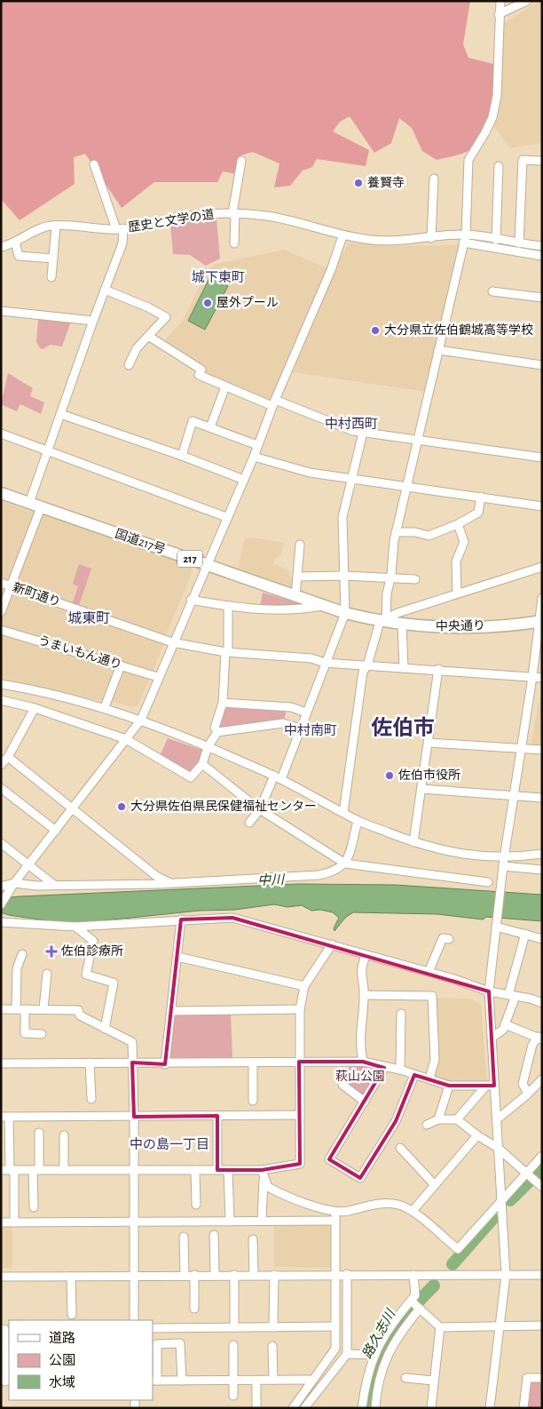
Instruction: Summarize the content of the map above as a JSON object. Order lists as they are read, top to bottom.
{
  "streets": {
    "highway": ["国道217号", "217", "中央通り"],
    "street": ["歴史と文学の道", "新町通り", "うまいもん通り"]
  },
  "crossings": [
    ["国道217号", "中央通り"]
  ],
  "districts": [
    "城下東町",
    "中村西町",
    "城東町",
    "佐伯市",
    "中村南町",
    "中の島一丁目"
  ],
  "water": ["中川", "路久志川"],
  "parks": ["萩山公園"],
  "places": {
    "other": [
      "養賢寺",
      "屋外プール",
      "大分県立佐伯鶴城高等学校",
      "佐伯市役所",
      "大分県佐伯県民保健福祉センター"
    ],
    "health": ["佐伯診療所"]
  },
  "legend": ["道路", "公園", "水域"]
}
